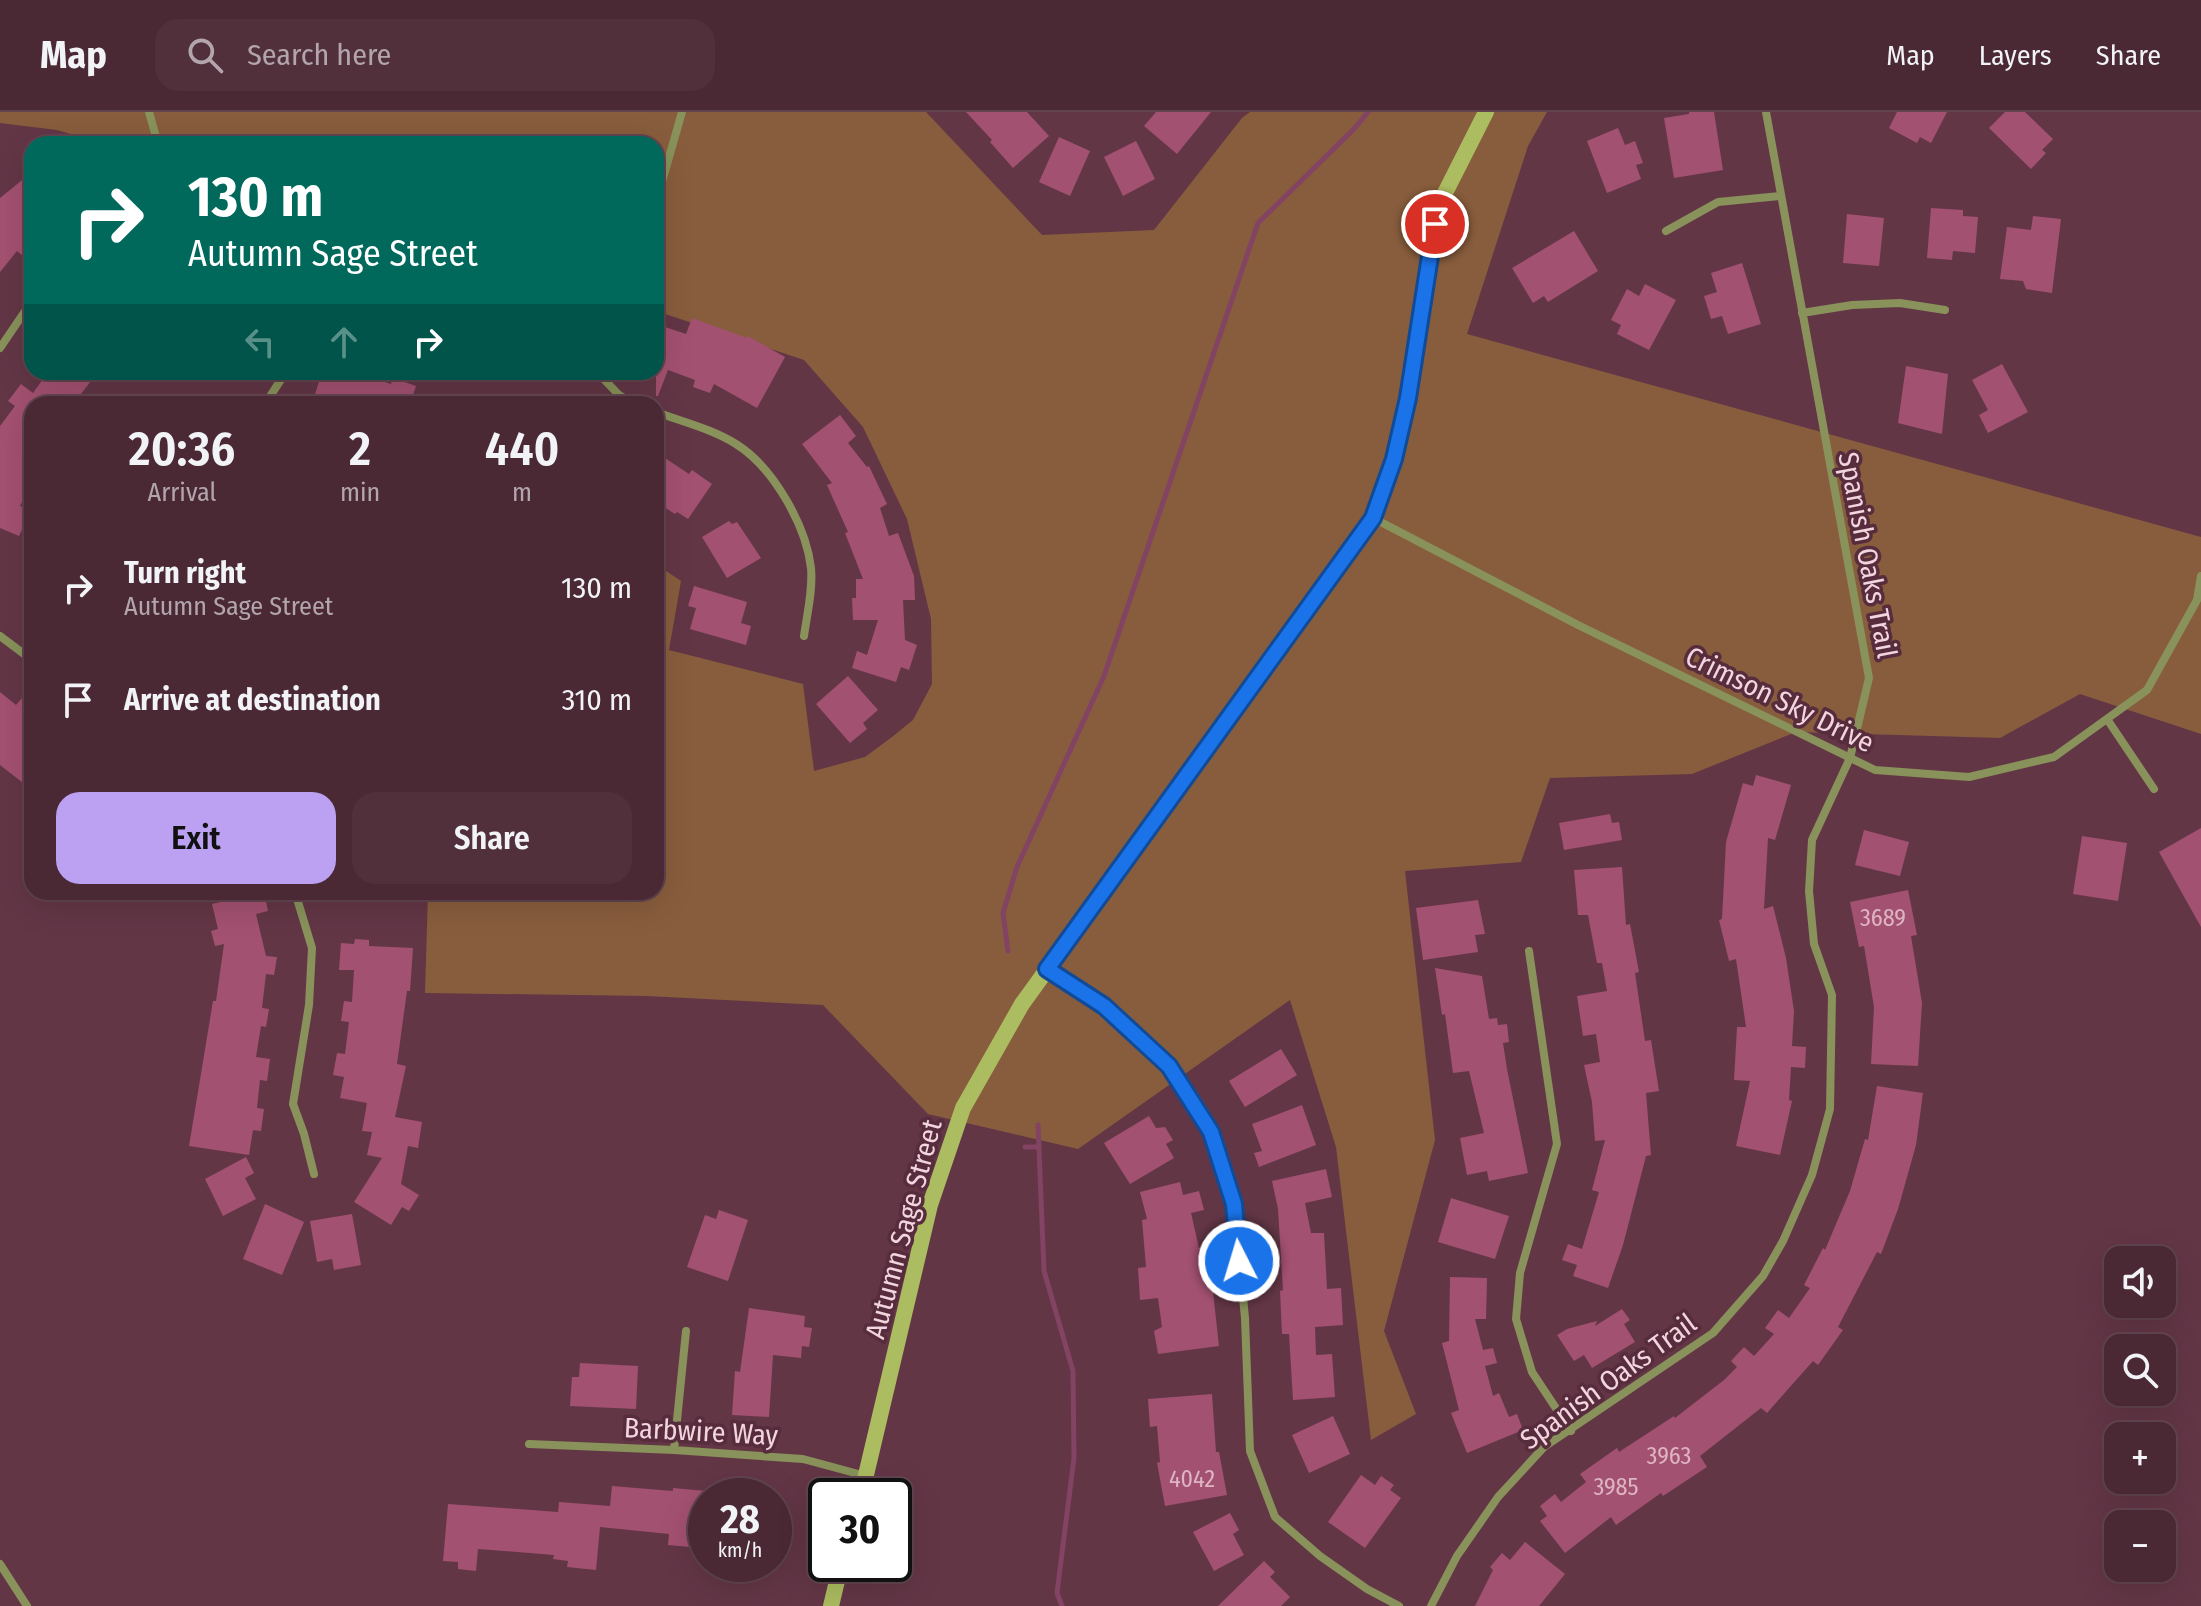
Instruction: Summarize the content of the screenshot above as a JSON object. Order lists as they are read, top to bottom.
{
  "streets": {
    "street": [
      "Spanish Oaks Trail",
      "Crimson Sky Drive",
      "Autumn Sage Street",
      "Barbwire Way"
    ]
  },
  "crossings": [
    ["Spanish Oaks Trail", "Crimson Sky Drive"],
    ["Crimson Sky Drive", "Autumn Sage Street"],
    ["Autumn Sage Street", "Barbwire Way"]
  ],
  "house_numbers": [
    "3689",
    "3963",
    "4042",
    "3985"
  ],
  "page": {
    "header": "Map",
    "search": "Search here",
    "nav": ["Map", "Layers", "Share"],
    "turn": ["130 m", "Autumn Sage Street"],
    "eta": [
      "20:36",
      "Arrival",
      "2",
      "min",
      "440",
      "m"
    ],
    "list": [
      {
        "name": "Turn right",
        "note": "Autumn Sage Street",
        "value": "130 m"
      },
      {
        "name": "Arrive at destination",
        "value": "310 m"
      }
    ],
    "buttons": ["Exit", "Share"],
    "map_buttons": ["+", "−"],
    "speed": "28 km/h",
    "limit": "30"
  }
}
